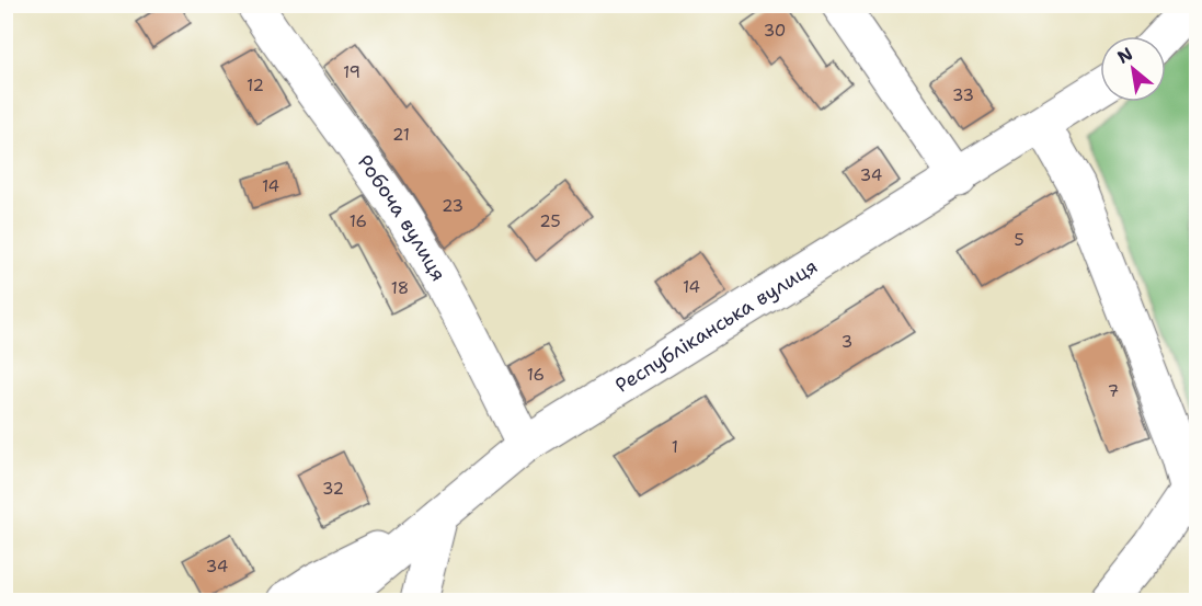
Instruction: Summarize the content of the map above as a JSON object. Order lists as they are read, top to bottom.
{
  "streets": {
    "street": ["Робоча вулиця", "Республіканська вулиця"]
  },
  "crossings": [
    ["Робоча вулиця", "Республіканська вулиця"]
  ],
  "house_numbers": [
    "30",
    "19",
    "12",
    "33",
    "21",
    "34",
    "14",
    "23",
    "16",
    "25",
    "5",
    "14",
    "18",
    "3",
    "16",
    "7",
    "1",
    "32",
    "34"
  ],
  "north": "top left"
}
